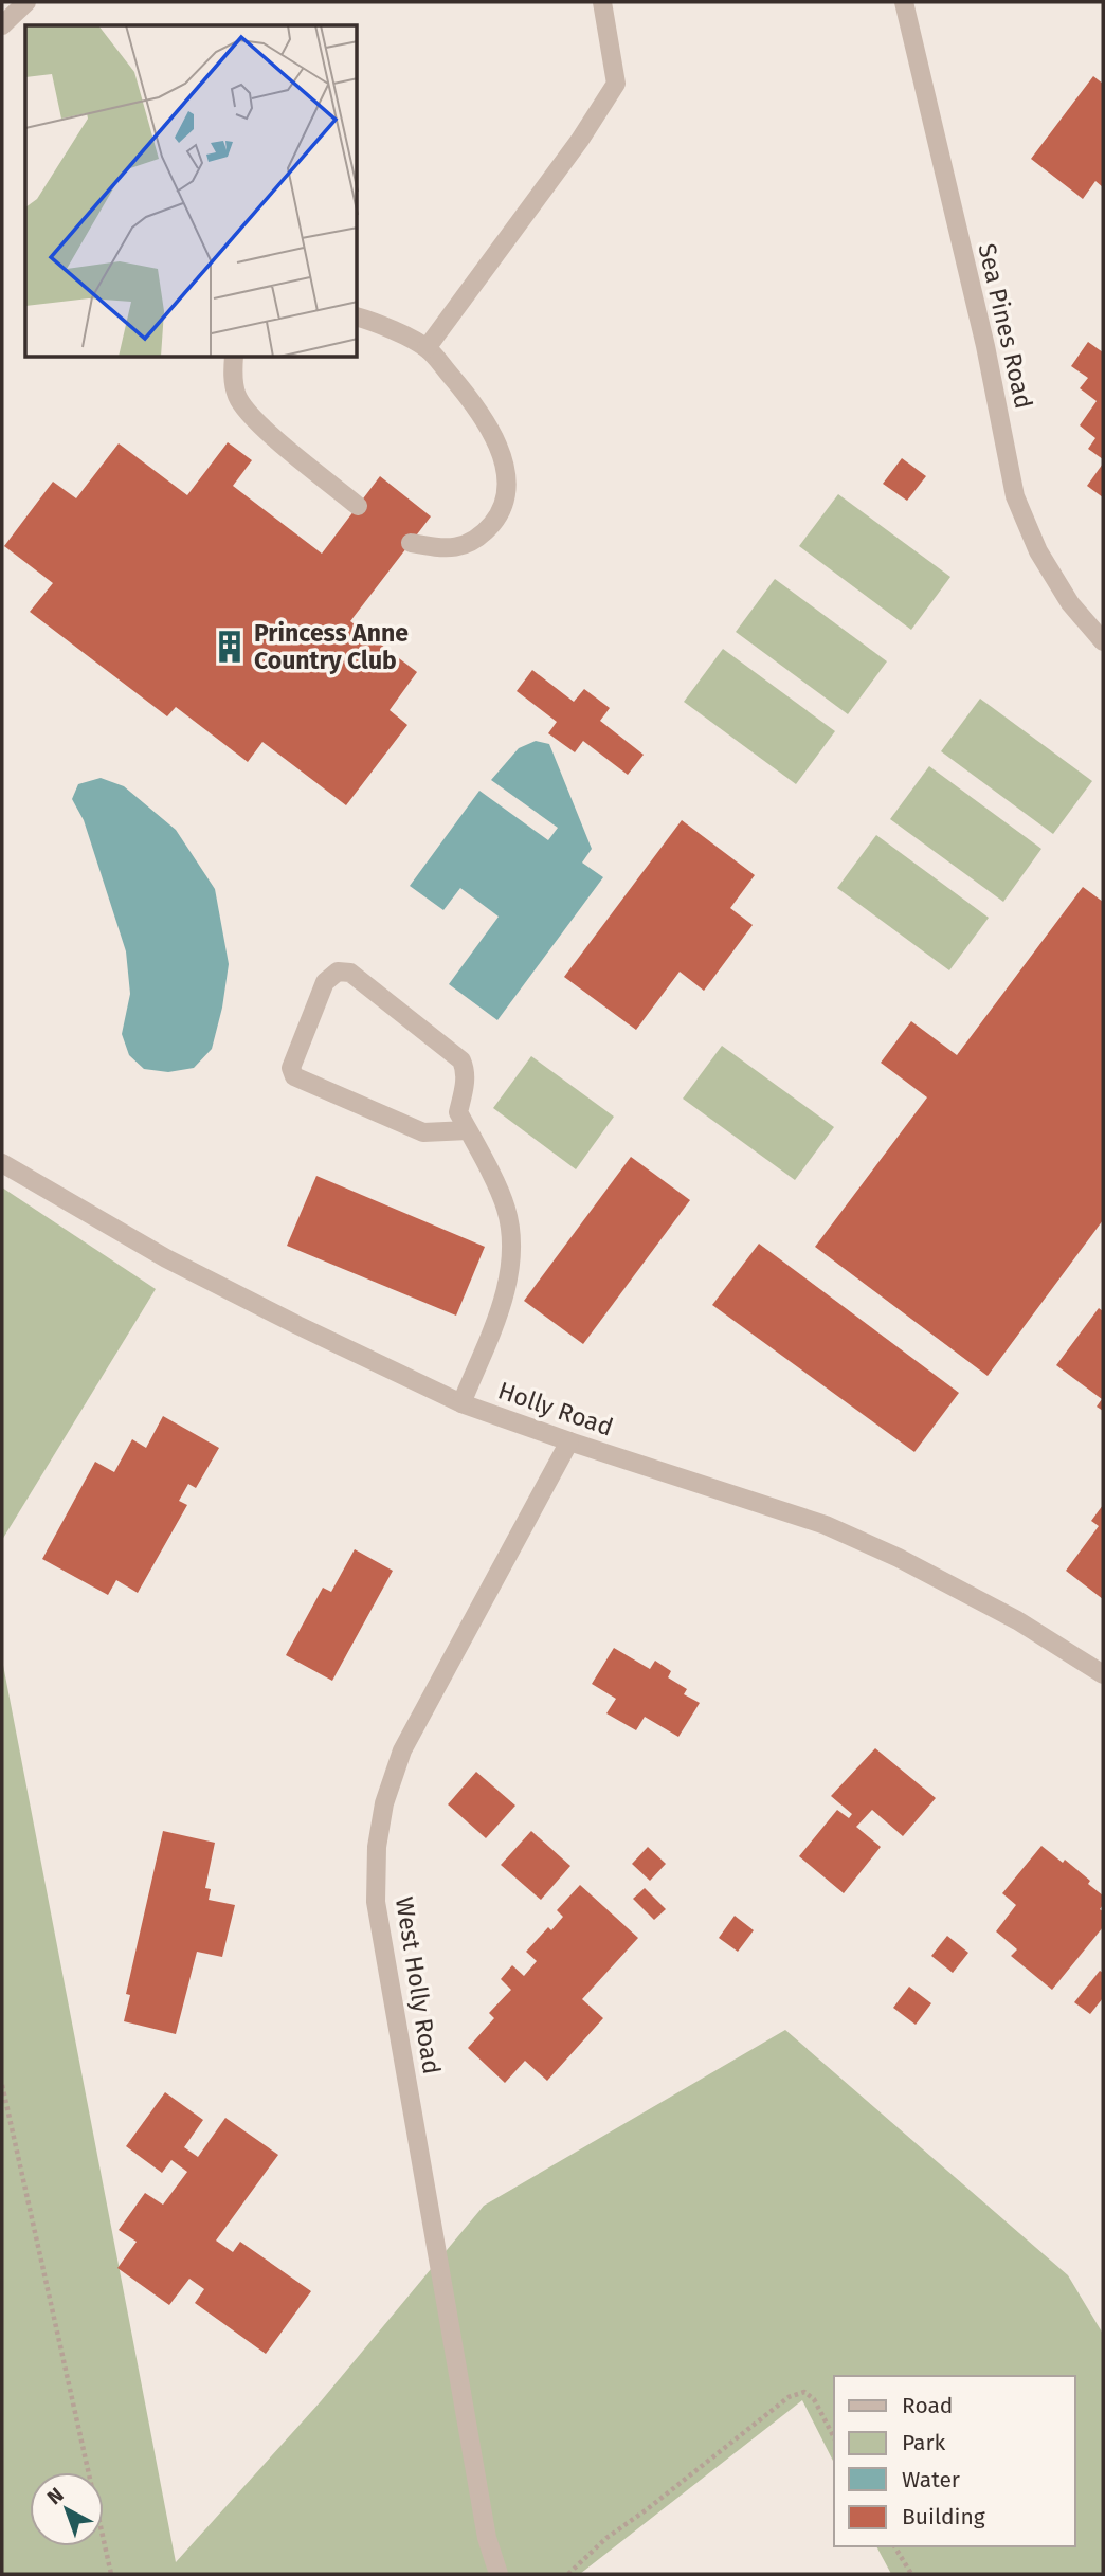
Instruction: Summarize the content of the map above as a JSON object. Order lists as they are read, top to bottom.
{
  "streets": {
    "street": ["Sea Pines Road", "Holly Road", "West Holly Road"]
  },
  "crossings": [
    ["Holly Road", "West Holly Road"]
  ],
  "places": {
    "building": ["Princess Anne Country Club"]
  },
  "legend": [
    "Road",
    "Park",
    "Water",
    "Building"
  ],
  "north": "top left"
}
